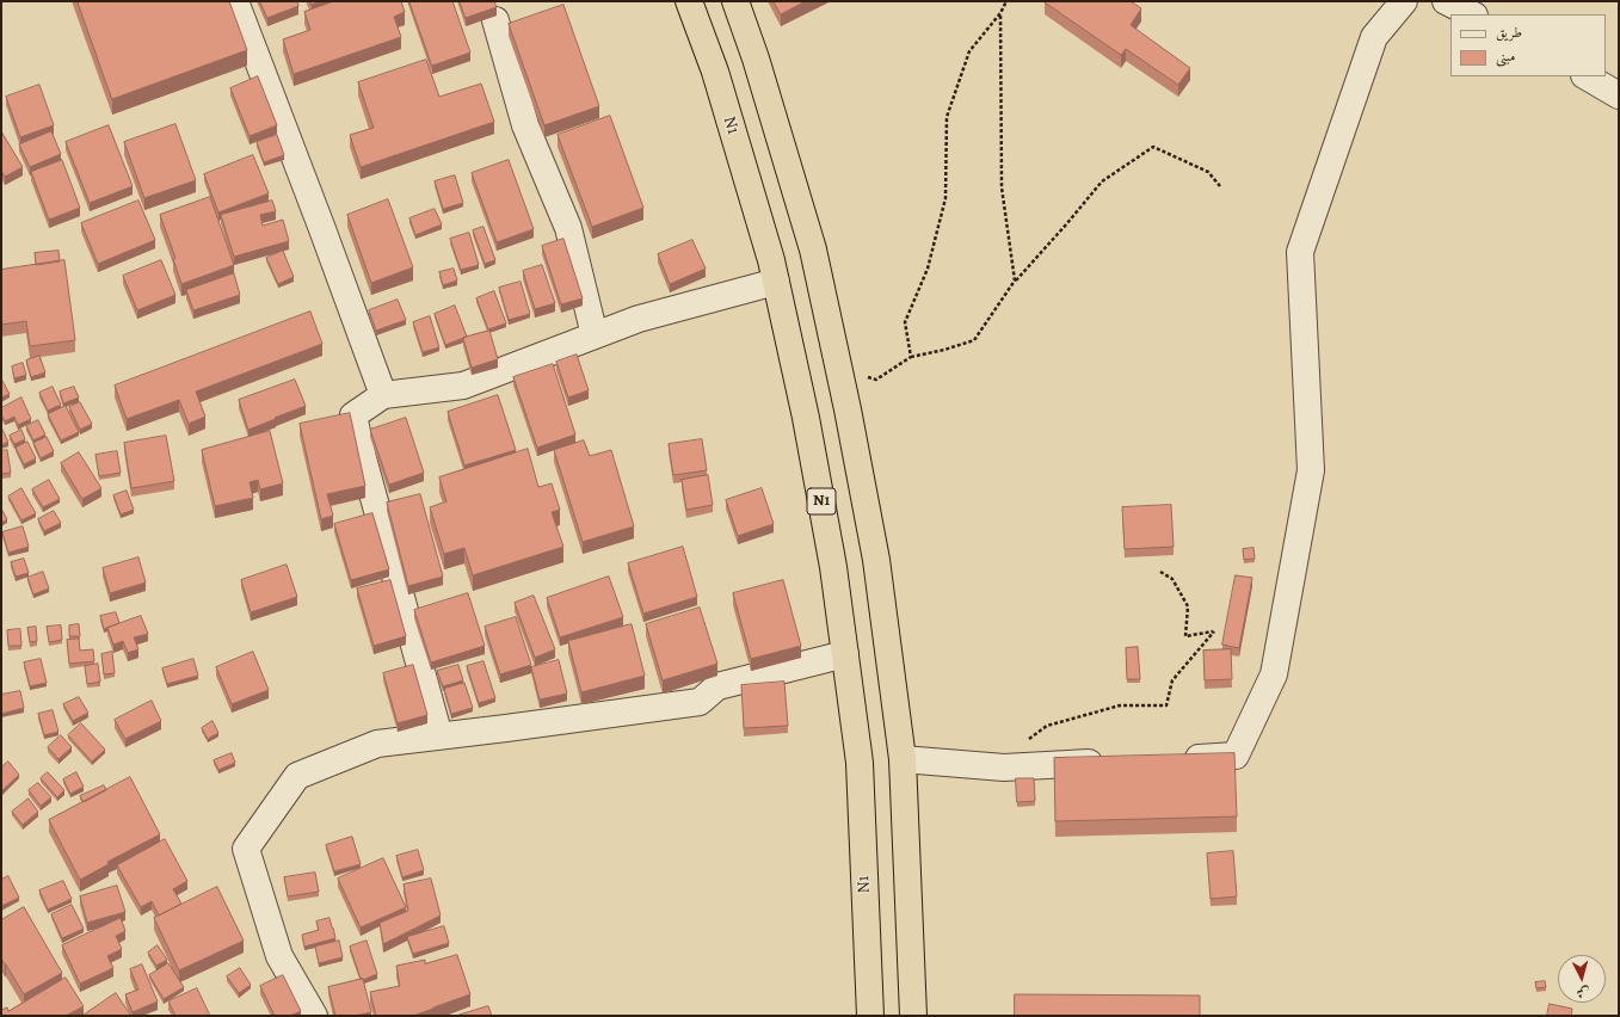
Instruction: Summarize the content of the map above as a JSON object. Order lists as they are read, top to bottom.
{
  "streets": {
    "highway": ["N1"]
  },
  "legend": ["طريق", "مبنى"],
  "north": "bottom"
}
